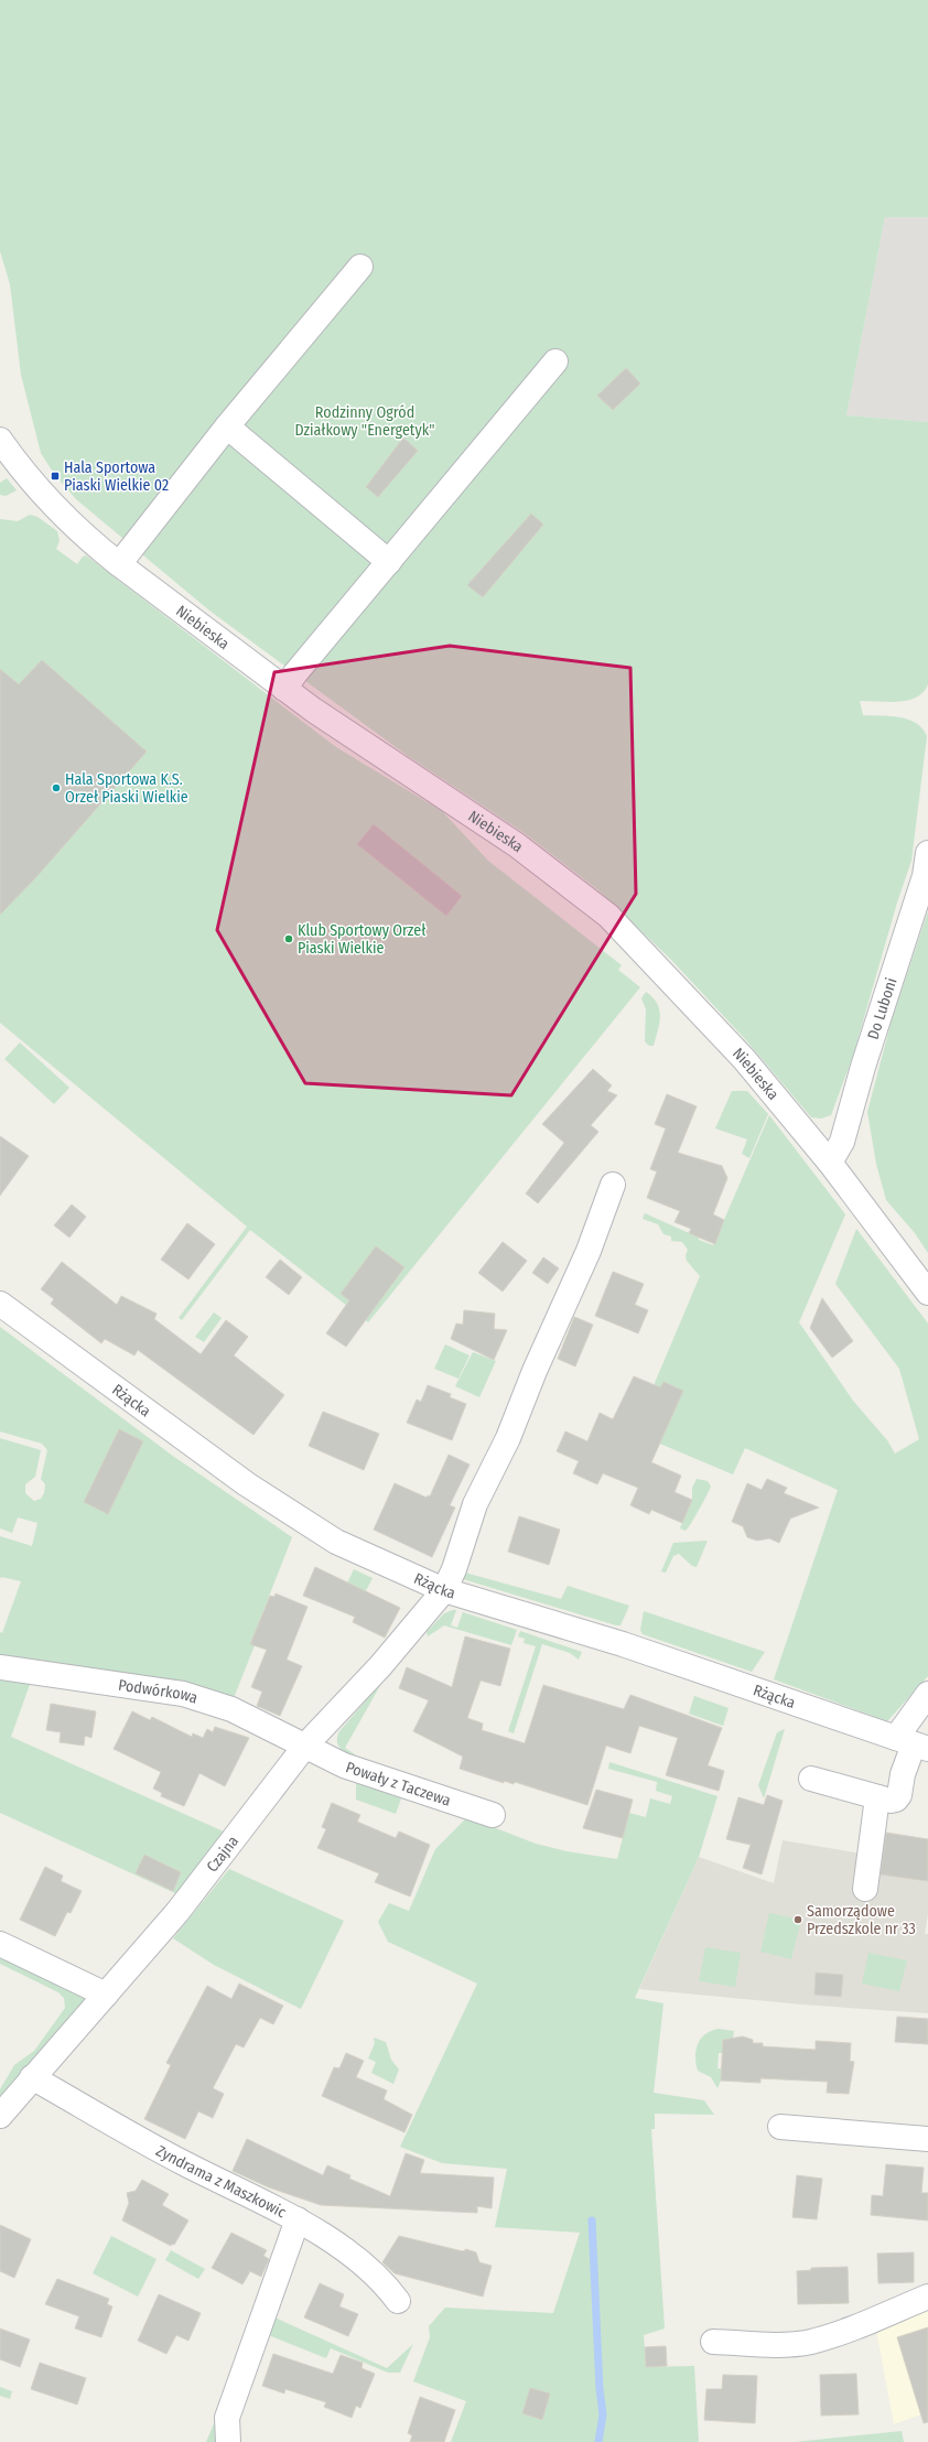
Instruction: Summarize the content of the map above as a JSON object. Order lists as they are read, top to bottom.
{
  "streets": {
    "street": [
      "Niebieska",
      "Do Luboni",
      "Rżącka",
      "Podwórkowa",
      "Powały z Taczewa",
      "Czajna",
      "Zyndrama z Maszkowic"
    ]
  },
  "crossings": [
    ["Niebieska", "Do Luboni"],
    ["Rżącka", "Czajna"],
    ["Podwórkowa", "Powały z Taczewa"],
    ["Podwórkowa", "Czajna"],
    ["Powały z Taczewa", "Czajna"],
    ["Czajna", "Zyndrama z Maszkowic"]
  ],
  "parks": ["Rodzinny Ogród Działkowy \"Energetyk\""],
  "places": {
    "transit": ["Hala Sportowa Piaski Wielkie 02"],
    "other": ["Hala Sportowa K.S. Orzeł Piaski Wielkie", "Klub Sportowy Orzeł Piaski Wielkie", "Samorządowe Przedszkole nr 33"]
  }
}
